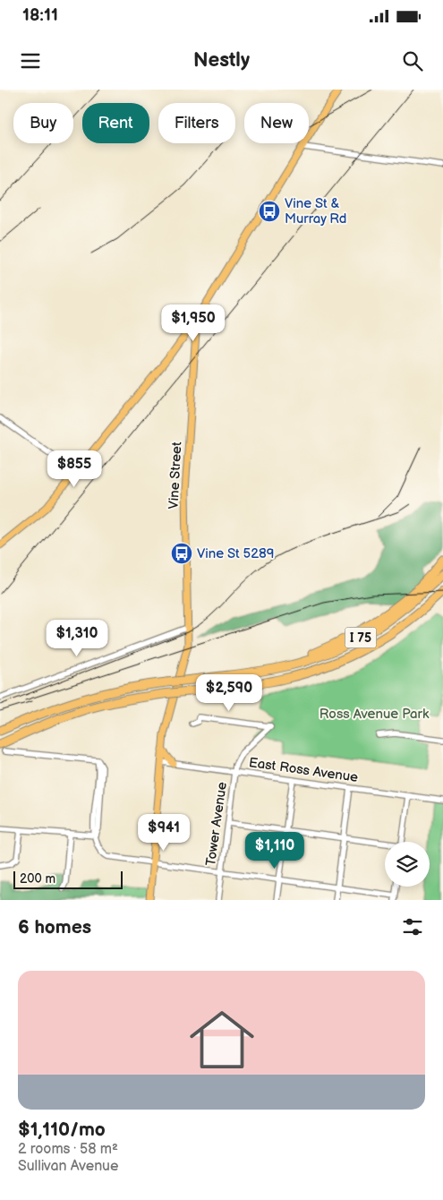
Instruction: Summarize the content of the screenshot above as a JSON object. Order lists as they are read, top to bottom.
{
  "streets": {
    "highway": ["I 75"],
    "main road": ["Vine Street"],
    "street": ["East Ross Avenue", "Tower Avenue"]
  },
  "crossings": [
    ["Vine Street", "East Ross Avenue"],
    ["East Ross Avenue", "Tower Avenue"]
  ],
  "parks": ["Ross Avenue Park"],
  "places": {
    "bus stop": ["Vine St & Murray Rd", "Vine St 5289"]
  },
  "scale_bar": "200 m",
  "page": {
    "status": "18:11",
    "header": "Nestly",
    "chip": [
      "Buy",
      "Rent",
      "Filters",
      "New"
    ],
    "price": [
      "$1,950",
      "$855",
      "$1,310",
      "$2,590",
      "$941",
      "$1,110"
    ],
    "scale": "200 m",
    "heading": "6 homes",
    "list": [
      {
        "name": "$1,110/mo",
        "note": "2 rooms · 58 m² · Sullivan Avenue"
      }
    ]
  }
}
